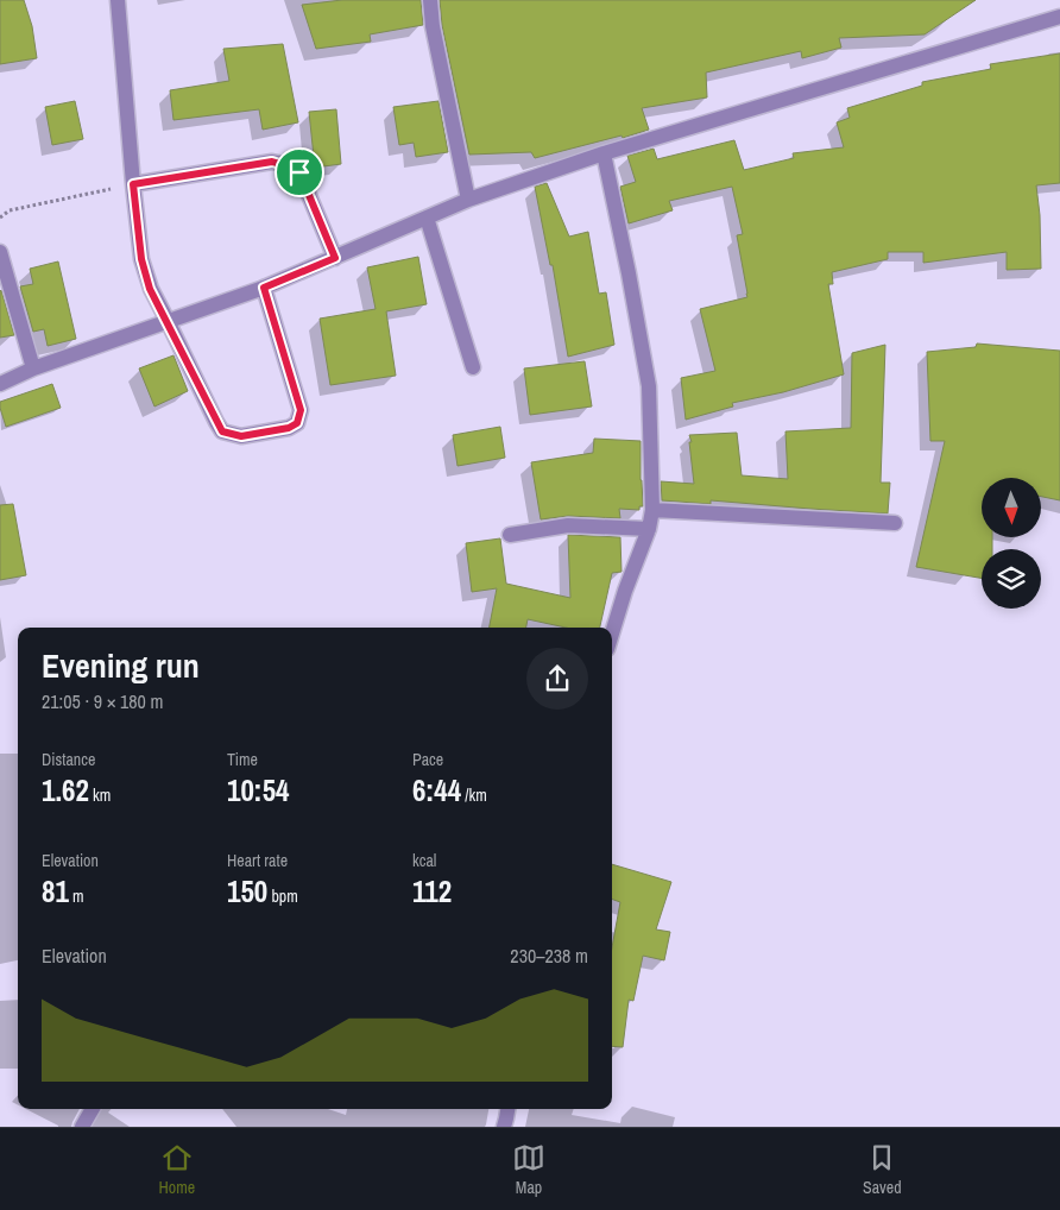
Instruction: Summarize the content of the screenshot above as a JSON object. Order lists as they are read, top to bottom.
{
  "north": "bottom",
  "page": {
    "heading": ["Evening run", "21:05 · 9 × 180 m"],
    "stats": [
      ["Distance", "1.62 km"],
      ["Time", "10:54"],
      ["Pace", "6:44 /km"],
      ["Elevation", "81 m"],
      ["Heart rate", "150 bpm"],
      ["kcal", "112"]
    ],
    "chart": ["Elevation", "230–238 m"],
    "tabs": ["Home", "Map", "Saved"]
  }
}
